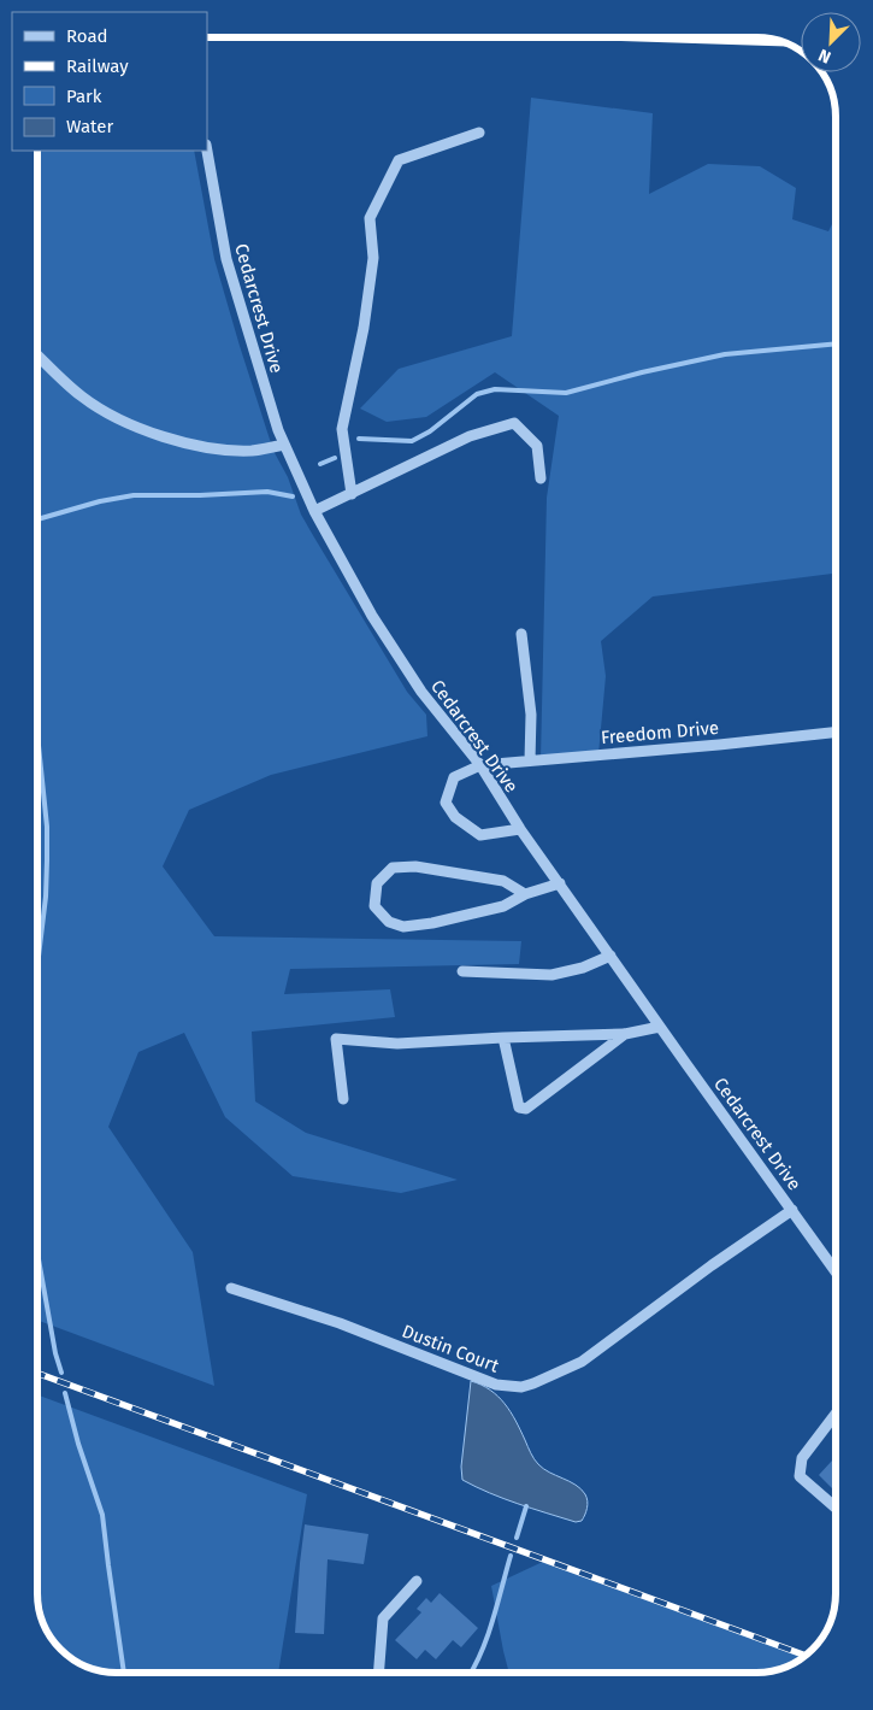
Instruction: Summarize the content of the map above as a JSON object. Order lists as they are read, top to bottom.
{
  "streets": {
    "street": ["Cedarcrest Drive", "Freedom Drive", "Dustin Court"]
  },
  "crossings": [
    ["Cedarcrest Drive", "Freedom Drive"],
    ["Cedarcrest Drive", "Dustin Court"]
  ],
  "legend": [
    "Road",
    "Railway",
    "Park",
    "Water"
  ],
  "north": "bottom left"
}
